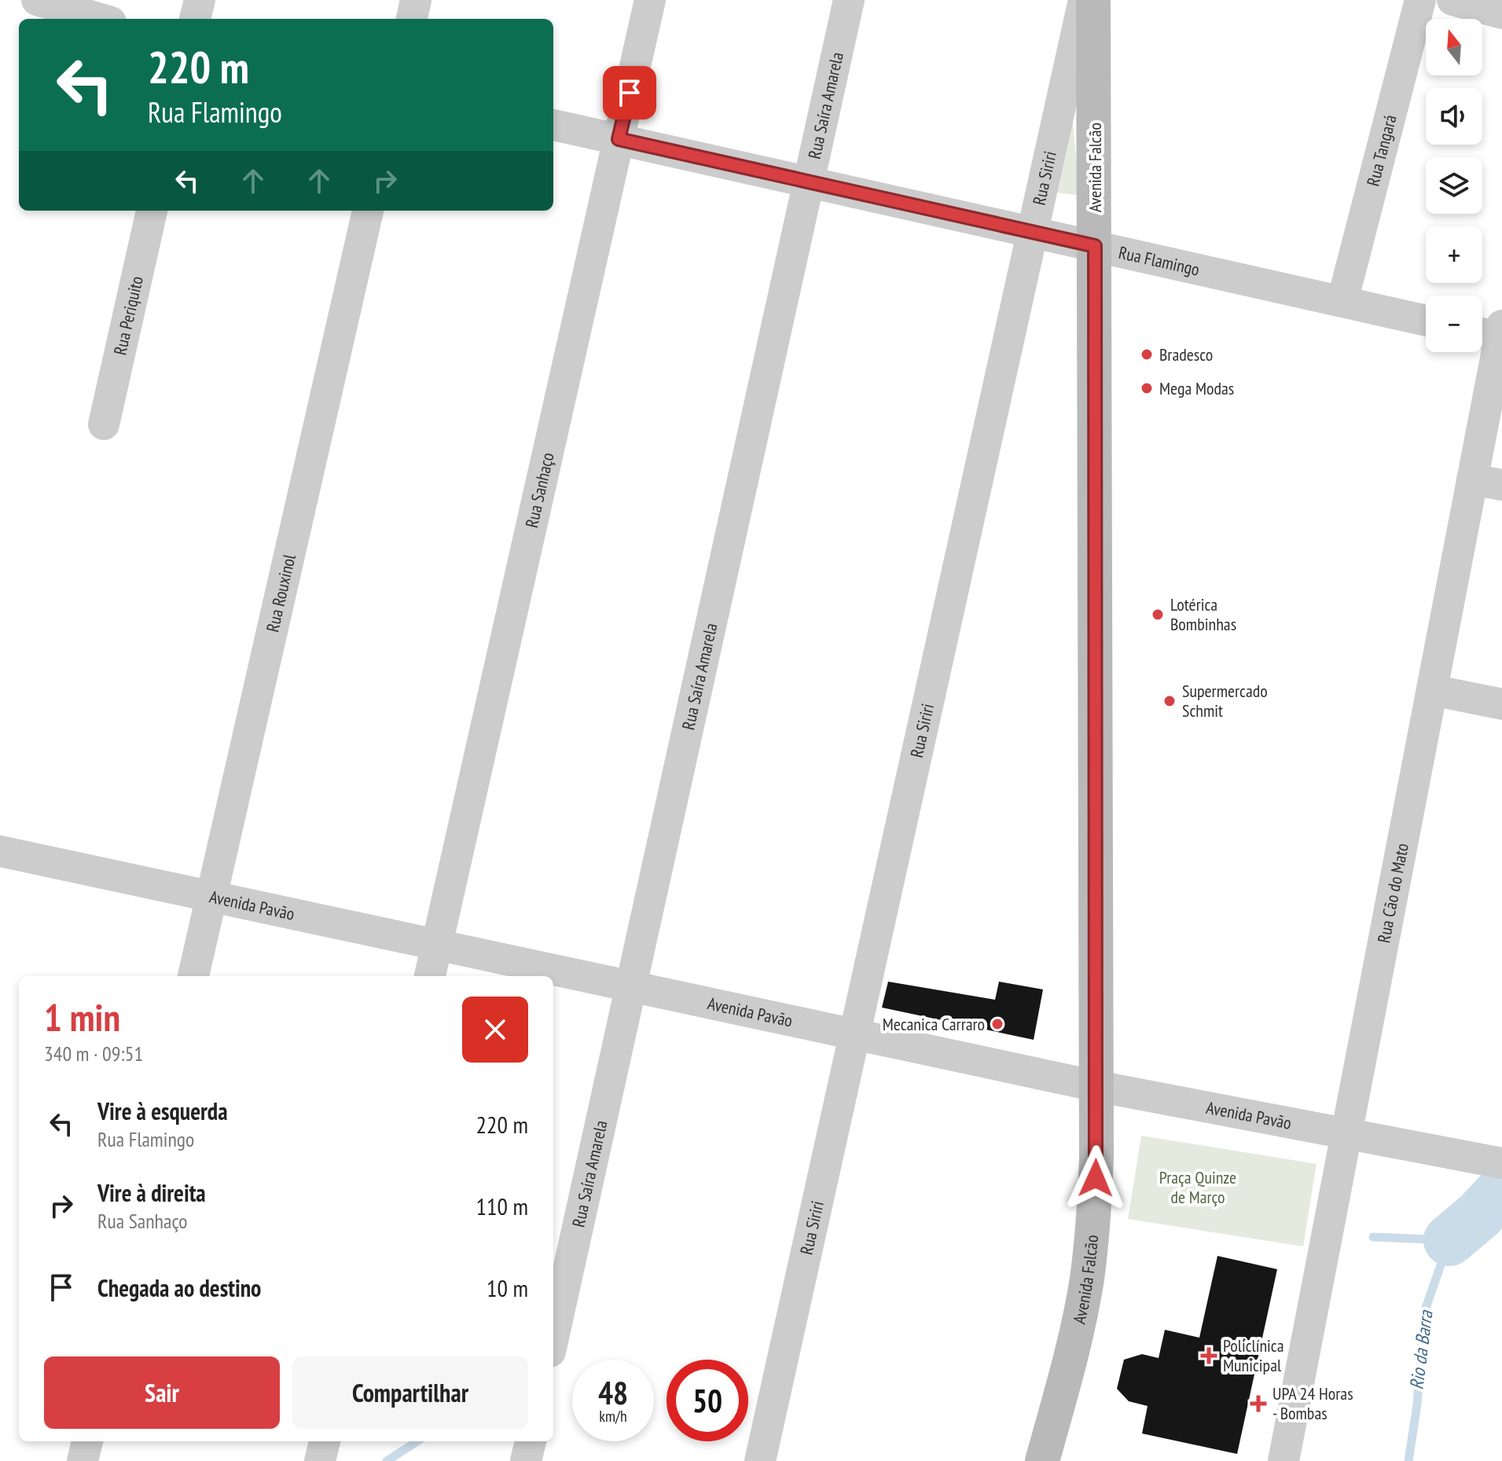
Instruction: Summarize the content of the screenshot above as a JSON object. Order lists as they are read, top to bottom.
{
  "streets": {
    "main road": ["Avenida Falcão"],
    "street": [
      "Rua Saíra Amarela",
      "Rua Tangará",
      "Rua Siriri",
      "Rua Flamingo",
      "Rua Periquito",
      "Rua Sanhaço",
      "Rua Rouxinol",
      "Rua Cão do Mato",
      "Avenida Pavão"
    ]
  },
  "crossings": [
    ["Rua Saíra Amarela", "Rua Flamingo"],
    ["Rua Saíra Amarela", "Avenida Pavão"],
    ["Rua Tangará", "Rua Flamingo"],
    ["Avenida Falcão", "Rua Flamingo"],
    ["Avenida Falcão", "Avenida Pavão"],
    ["Rua Siriri", "Rua Flamingo"],
    ["Rua Siriri", "Avenida Pavão"],
    ["Rua Flamingo", "Rua Sanhaço"],
    ["Rua Sanhaço", "Avenida Pavão"],
    ["Rua Rouxinol", "Avenida Pavão"],
    ["Rua Cão do Mato", "Avenida Pavão"]
  ],
  "water": ["Rio da Barra"],
  "parks": ["Praça Quinze de Março"],
  "places": {
    "other": [
      "Bradesco",
      "Mega Modas",
      "Lotérica Bombinhas",
      "Supermercado Schmit",
      "Mecanica Carraro"
    ],
    "health": ["Policlínica Municipal", "UPA 24 Horas - Bombas"]
  },
  "north": "top",
  "page": {
    "map_buttons": ["+", "−"],
    "turn": ["220 m", "Rua Flamingo"],
    "heading": ["1 min", "340 m · 09:51"],
    "list": [
      {
        "name": "Vire à esquerda",
        "note": "Rua Flamingo",
        "value": "220 m"
      },
      {
        "name": "Vire à direita",
        "note": "Rua Sanhaço",
        "value": "110 m"
      },
      {
        "name": "Chegada ao destino",
        "value": "10 m"
      }
    ],
    "buttons": ["Sair", "Compartilhar"],
    "speed": "48 km/h",
    "limit": "50"
  }
}
